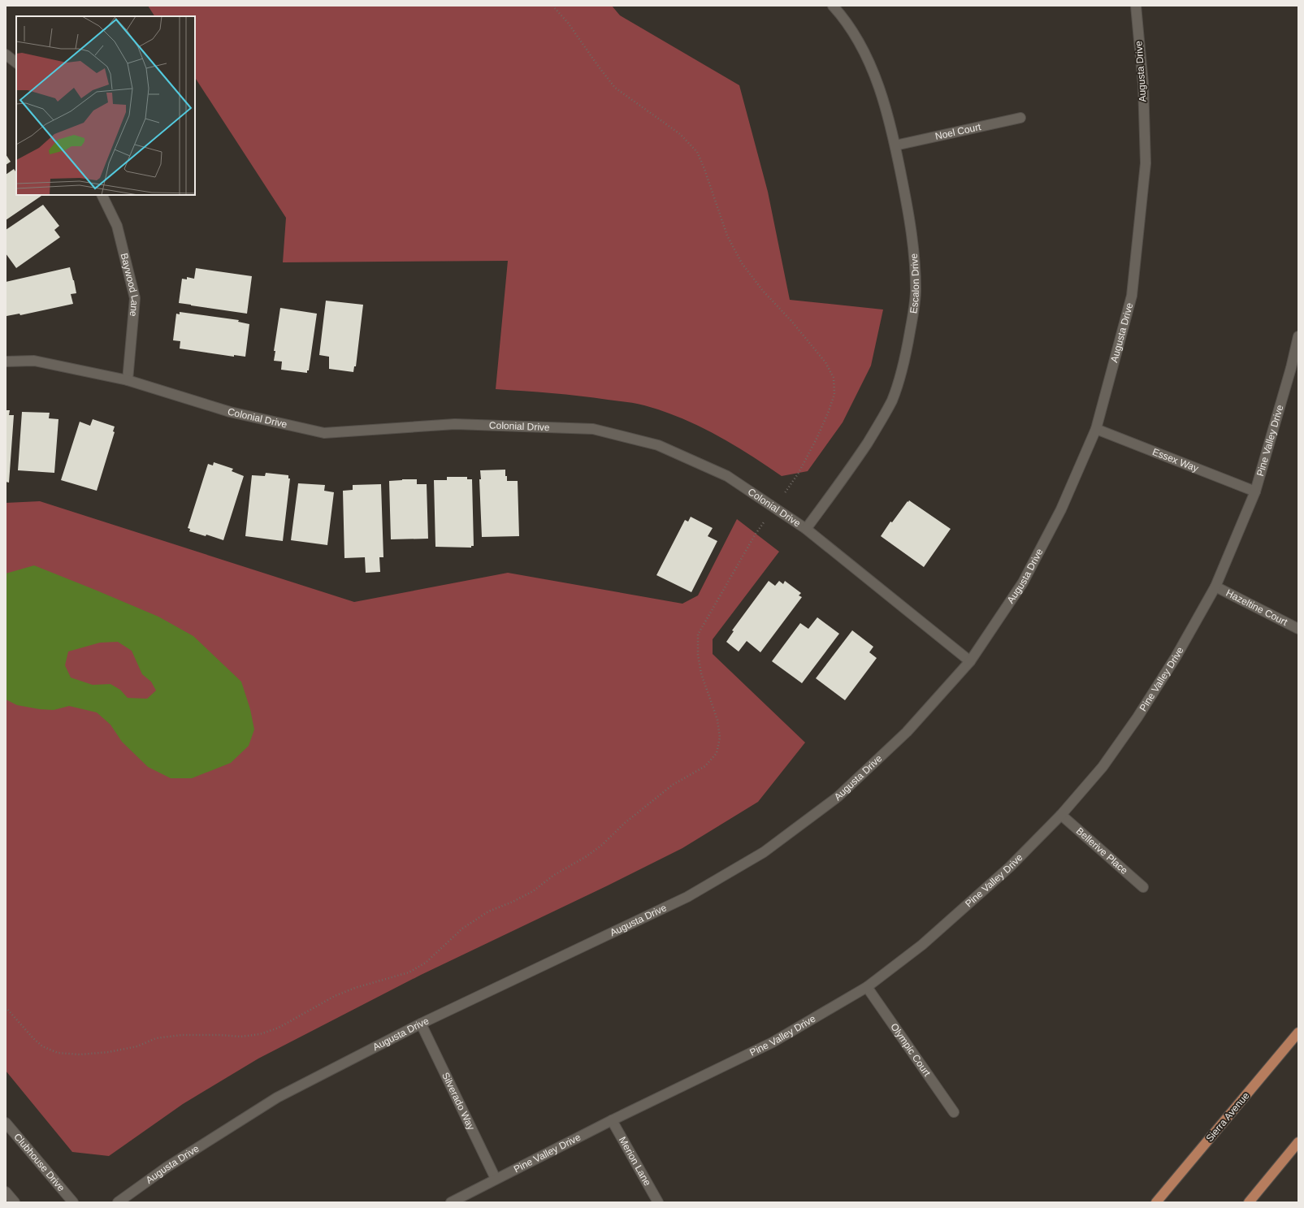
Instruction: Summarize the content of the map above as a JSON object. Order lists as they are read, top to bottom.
{
  "streets": {
    "main road": ["Sierra Avenue"],
    "street": [
      "Augusta Drive",
      "Noel Court",
      "Escalon Drive",
      "Baywood Lane",
      "Colonial Drive",
      "Pine Valley Drive",
      "Essex Way",
      "Hazeltine Court",
      "Bellerive Place",
      "Olympic Court",
      "Silverado Way",
      "Merion Lane",
      "Clubhouse Drive"
    ]
  },
  "crossings": [
    ["Augusta Drive", "Colonial Drive"],
    ["Augusta Drive", "Essex Way"],
    ["Augusta Drive", "Silverado Way"],
    ["Noel Court", "Escalon Drive"],
    ["Escalon Drive", "Colonial Drive"],
    ["Baywood Lane", "Colonial Drive"],
    ["Pine Valley Drive", "Essex Way"],
    ["Pine Valley Drive", "Hazeltine Court"],
    ["Pine Valley Drive", "Bellerive Place"],
    ["Pine Valley Drive", "Olympic Court"],
    ["Pine Valley Drive", "Silverado Way"],
    ["Pine Valley Drive", "Merion Lane"]
  ]
}
